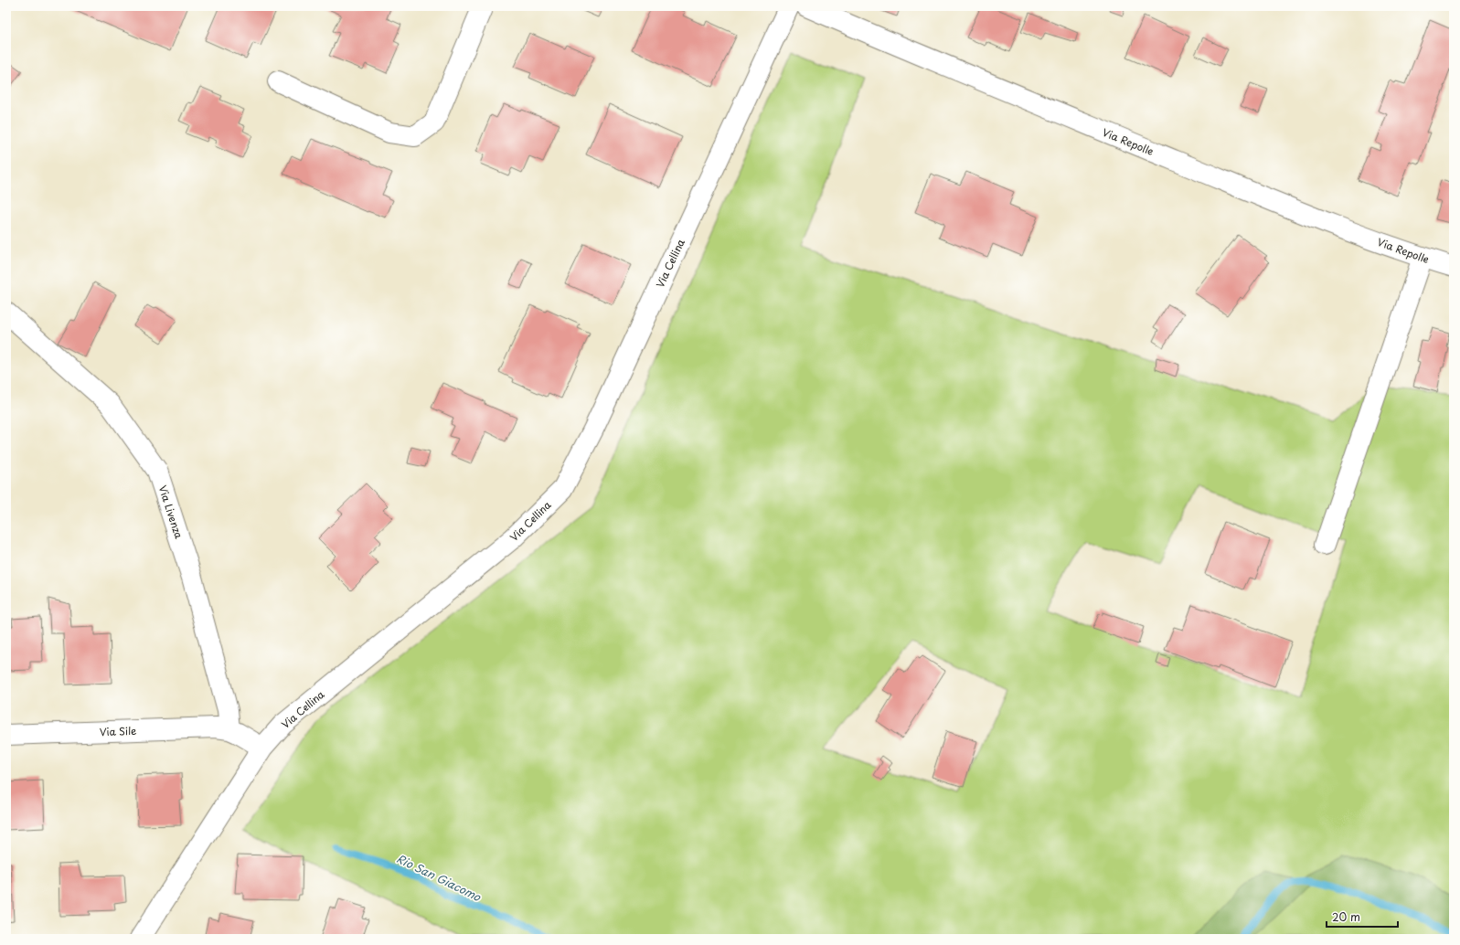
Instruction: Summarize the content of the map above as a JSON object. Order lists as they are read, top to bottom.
{
  "streets": {
    "street": [
      "Via Repolle",
      "Via Cellina",
      "Via Livenza",
      "Via Sile"
    ]
  },
  "crossings": [
    ["Via Livenza", "Via Sile"]
  ],
  "water": ["Rio San Giacomo"],
  "scale_bar": "20 m"
}
